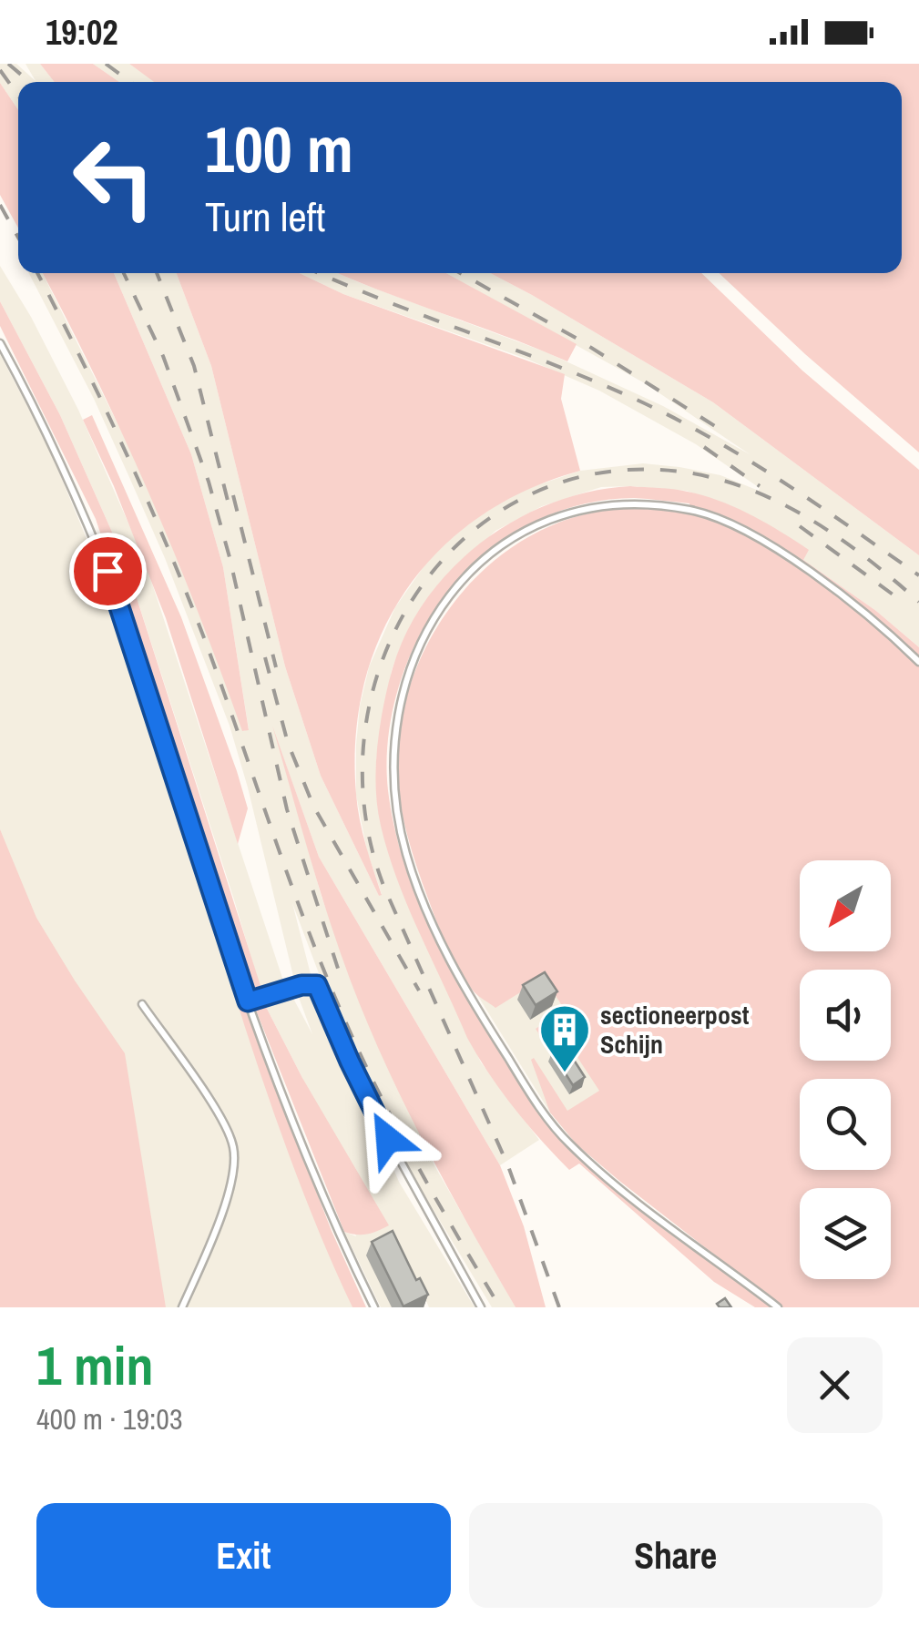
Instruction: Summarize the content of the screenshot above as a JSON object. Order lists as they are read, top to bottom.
{
  "places": {
    "building": ["sectioneerpost Schijn"]
  },
  "north": "bottom left",
  "page": {
    "status": "19:02",
    "turn": ["100 m", "Turn left"],
    "heading": ["1 min", "400 m · 19:03"],
    "buttons": ["Exit", "Share"]
  }
}
